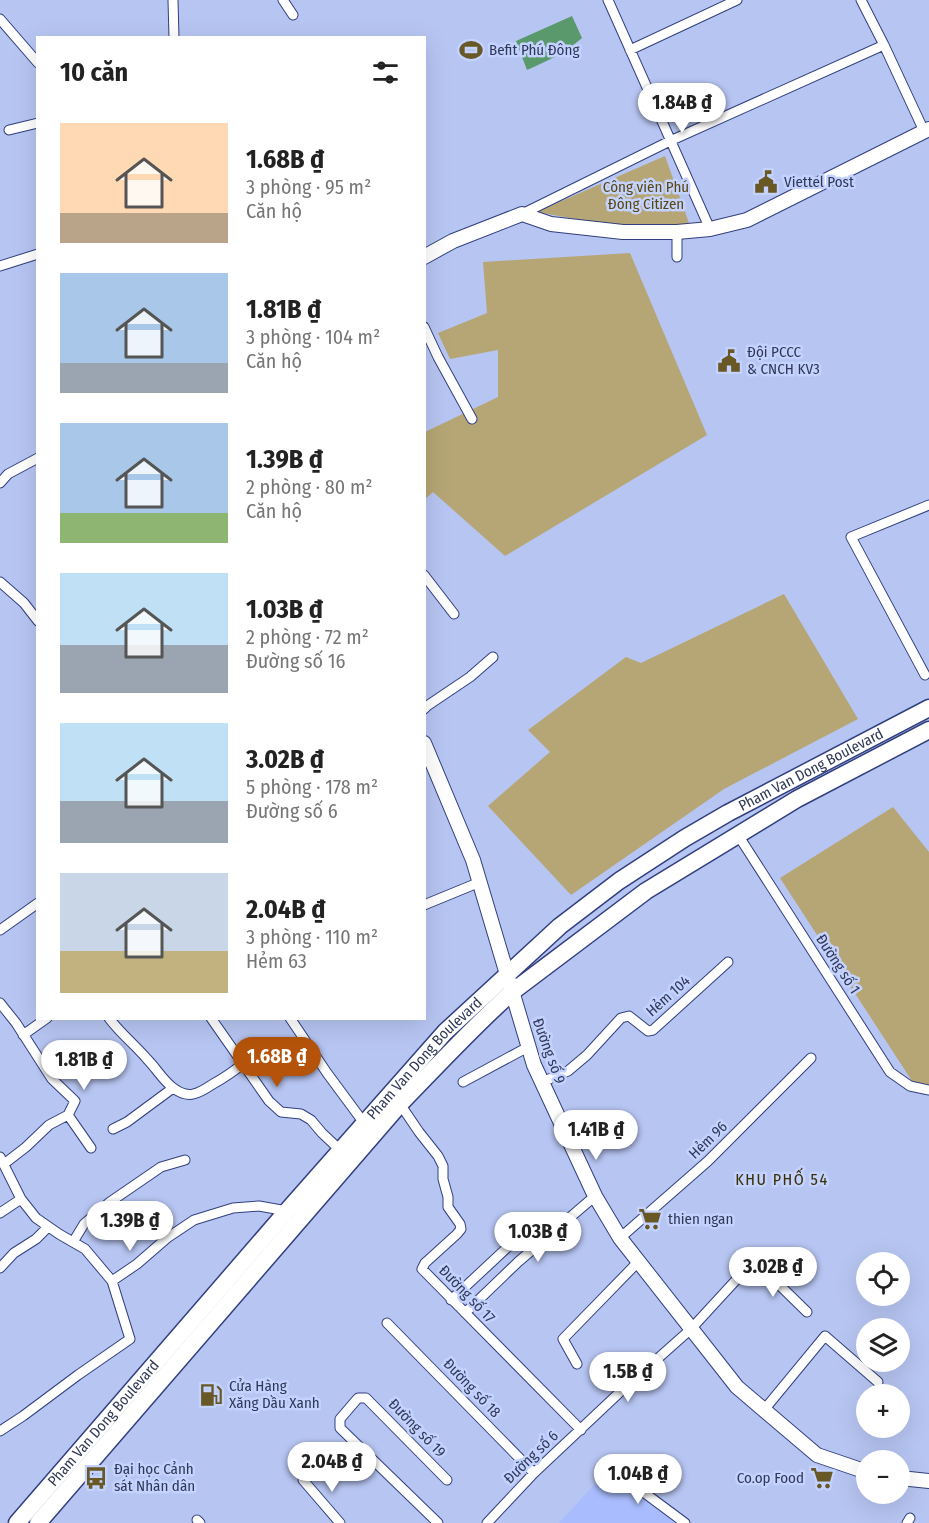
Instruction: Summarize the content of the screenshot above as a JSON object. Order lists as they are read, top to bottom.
{
  "streets": {
    "highway": ["Pham Van Dong Boulevard"],
    "street": [
      "Đường số 1",
      "Hẻm 104",
      "Đường số 9",
      "Hẻm 96",
      "Đường số 17",
      "Đường số 18",
      "Đường số 19",
      "Đường số 6"
    ]
  },
  "crossings": [
    ["Pham Van Dong Boulevard", "Đường số 1"],
    ["Pham Van Dong Boulevard", "Đường số 9"],
    ["Pham Van Dong Boulevard", "Đường số 17"],
    ["Hẻm 104", "Đường số 9"],
    ["Đường số 9", "Hẻm 96"],
    ["Đường số 9", "Đường số 6"],
    ["Đường số 17", "Đường số 6"],
    ["Đường số 18", "Đường số 6"]
  ],
  "districts": ["KHU PHỐ 54"],
  "parks": ["Công viên Phú Đông Citizen"],
  "places": {
    "sports": ["Befit Phú Đông"],
    "public building": ["Viettel Post", "Đội PCCC & CNCH KV3"],
    "supermarket": ["thien ngan", "Co.op Food"],
    "fuel station": ["Cửa Hàng Xăng Dầu Xanh"],
    "bus stop": ["Đại học Cảnh sát Nhân dân"]
  },
  "page": {
    "heading": "10 căn",
    "price": [
      "1.84B ₫",
      "1.68B ₫",
      "1.81B ₫",
      "1.41B ₫",
      "1.39B ₫",
      "1.03B ₫",
      "3.02B ₫",
      "1.5B ₫",
      "2.04B ₫",
      "1.04B ₫"
    ],
    "list": [
      {
        "name": "1.68B ₫",
        "note": "3 phòng · 95 m² · Căn hộ"
      },
      {
        "name": "1.81B ₫",
        "note": "3 phòng · 104 m² · Căn hộ"
      },
      {
        "name": "1.39B ₫",
        "note": "2 phòng · 80 m² · Căn hộ"
      },
      {
        "name": "1.03B ₫",
        "note": "2 phòng · 72 m² · Đường số 16"
      },
      {
        "name": "3.02B ₫",
        "note": "5 phòng · 178 m² · Đường số 6"
      },
      {
        "name": "2.04B ₫",
        "note": "3 phòng · 110 m² · Hẻm 63"
      }
    ],
    "map_buttons": ["+", "−"]
  }
}
